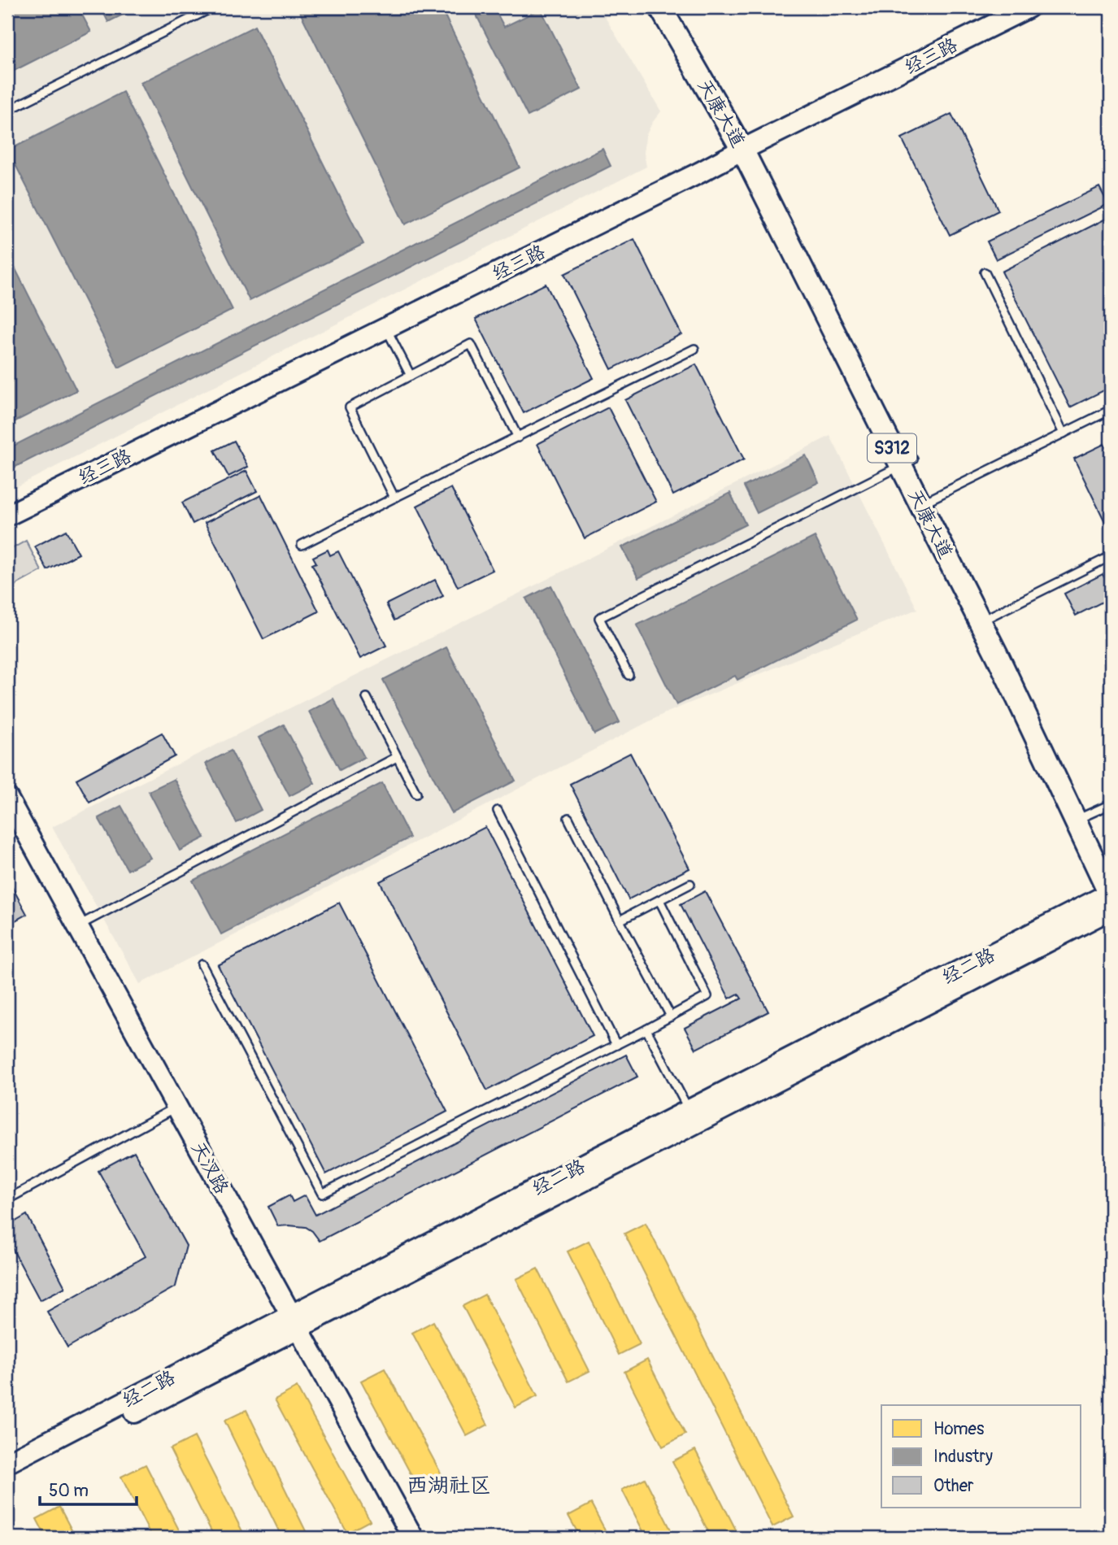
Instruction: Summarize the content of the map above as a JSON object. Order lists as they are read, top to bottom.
{
  "streets": {
    "main road": ["天康大道", "S312"],
    "street": ["经三路", "经二路", "天汊路"]
  },
  "crossings": [
    ["经三路", "天康大道"],
    ["天康大道", "经二路"],
    ["经二路", "天汊路"]
  ],
  "districts": ["西湖社区"],
  "legend": ["Homes", "Industry", "Other"],
  "scale_bar": "50 m"
}
